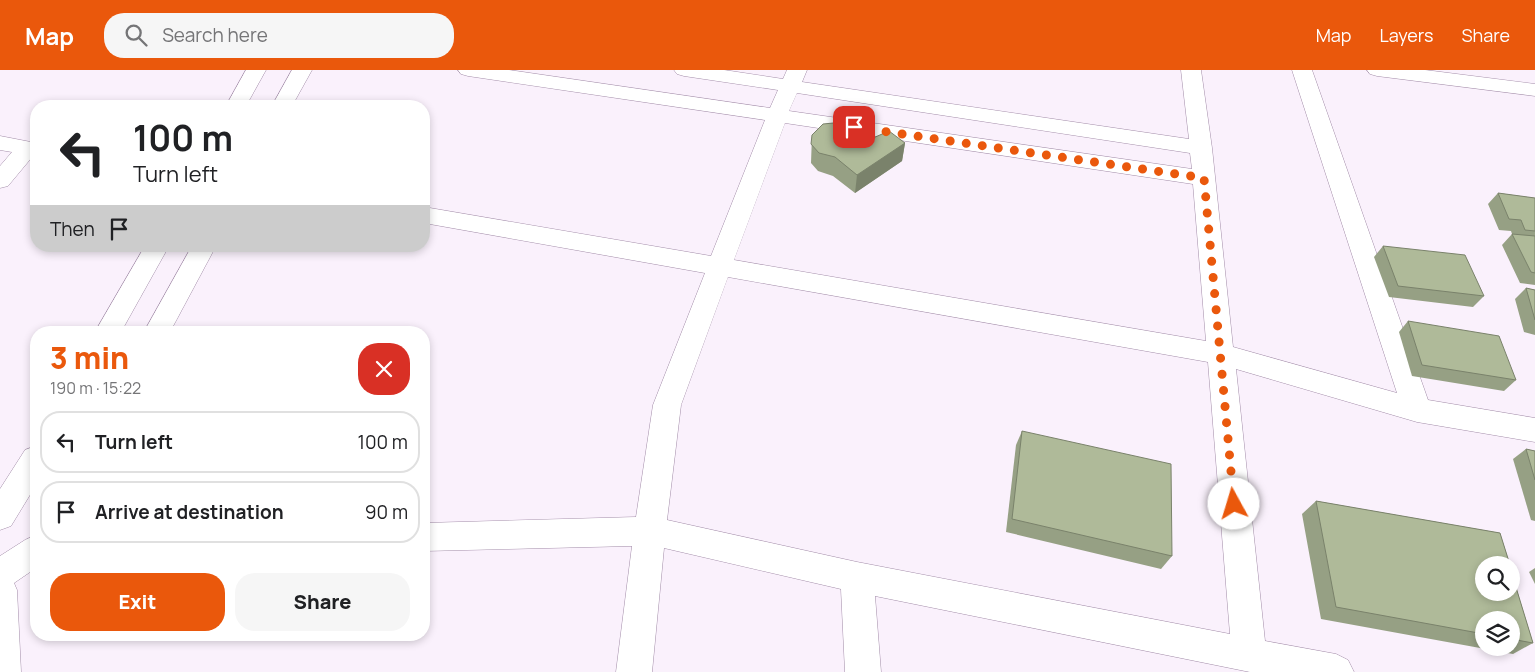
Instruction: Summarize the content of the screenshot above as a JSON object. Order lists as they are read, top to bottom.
{
  "page": {
    "header": "Map",
    "search": "Search here",
    "nav": ["Map", "Layers", "Share"],
    "turn": ["100 m", "Turn left"],
    "then": "Then",
    "heading": ["3 min", "190 m · 15:22"],
    "list": [
      {
        "name": "Turn left",
        "value": "100 m"
      },
      {
        "name": "Arrive at destination",
        "value": "90 m"
      }
    ],
    "buttons": ["Exit", "Share"]
  }
}
